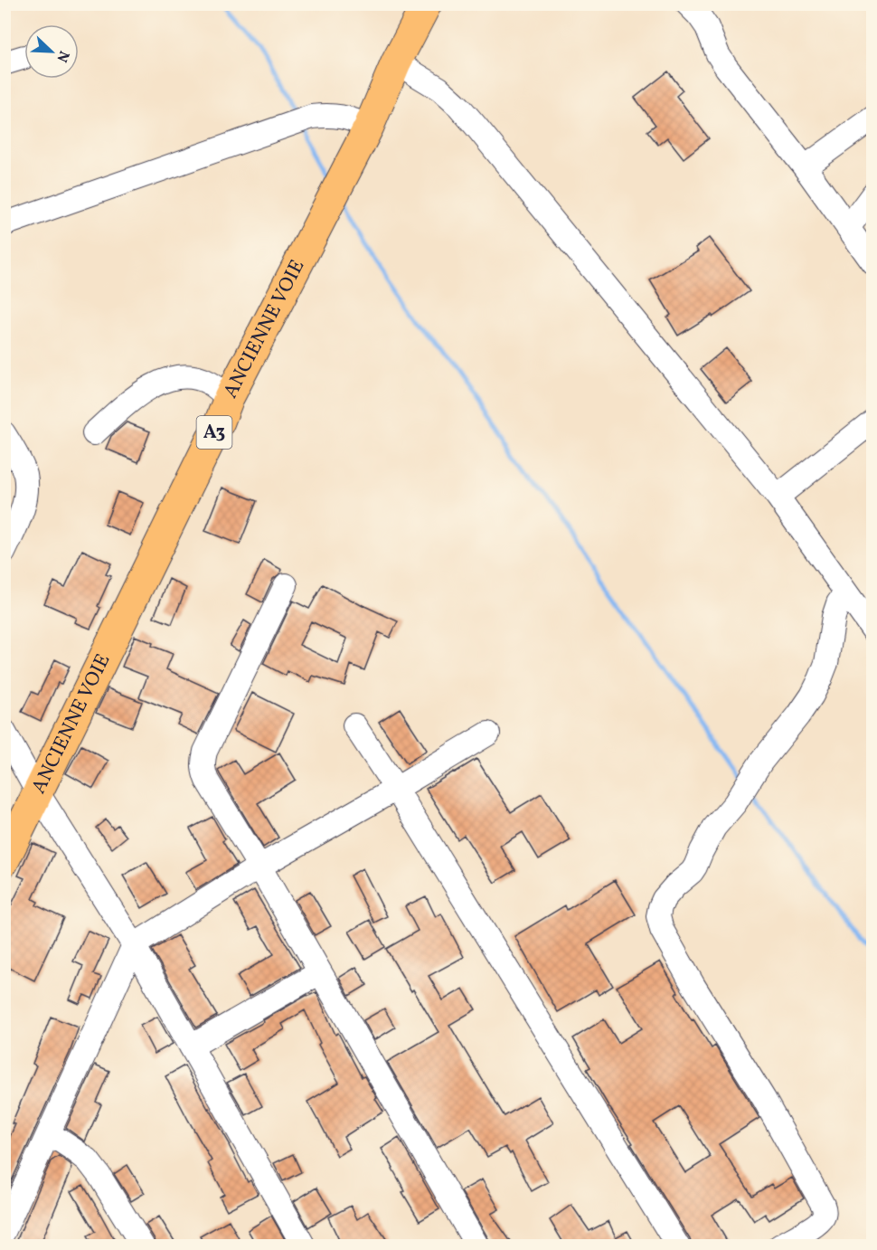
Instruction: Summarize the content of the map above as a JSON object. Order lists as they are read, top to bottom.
{
  "streets": {
    "main road": ["ANCIENNE VOIE", "A3"]
  },
  "north": "bottom right"
}
